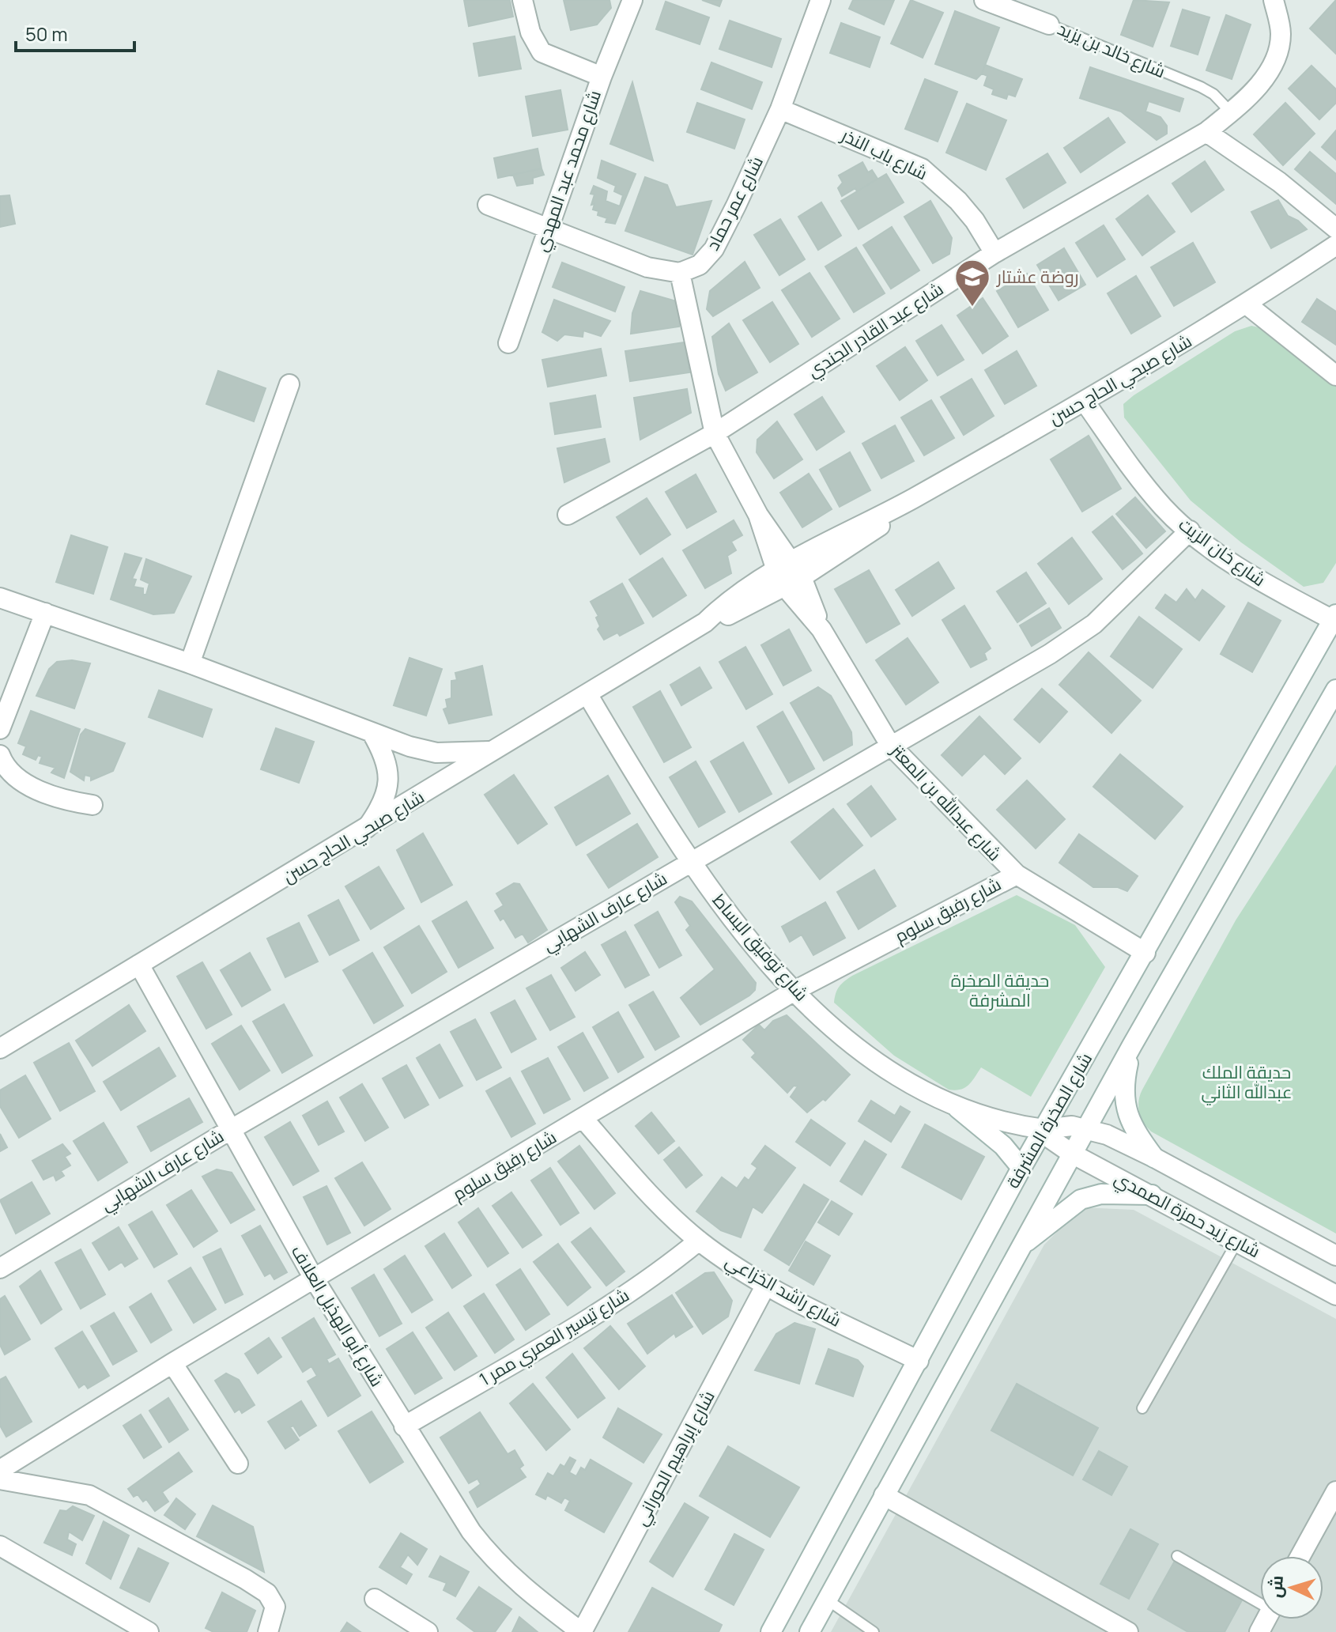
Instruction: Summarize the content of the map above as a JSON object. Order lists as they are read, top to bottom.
{
  "streets": {
    "street": [
      "شارع خالد بن يزيد",
      "شارع باب النذر",
      "شارع محمد عبد المهدي",
      "شارع عمر حماد",
      "شارع عبد القادر الجندي",
      "شارع صبحي الحاج حسن",
      "شارع خان الزيت",
      "شارع عبدالله بن المعتز",
      "شارع رفيق سلوم",
      "شارع عارف الشهابي",
      "شارع توفيق البساط",
      "شارع الصخرة المشرفة",
      "شارع زيد حمزة الصمدي",
      "شارع راشد الخزاعي",
      "شارع أبو الهذيل العلاف",
      "شارع تيسير العمري ممر 1",
      "شارع إبراهيم الحوراني"
    ]
  },
  "crossings": [
    ["شارع خالد بن يزيد", "شارع عبد القادر الجندي"],
    ["شارع باب النذر", "شارع عمر حماد"],
    ["شارع باب النذر", "شارع عبد القادر الجندي"],
    ["شارع عمر حماد", "شارع عبدالله بن المعتز"],
    ["شارع عبد القادر الجندي", "شارع عبدالله بن المعتز"],
    ["شارع صبحي الحاج حسن", "شارع خان الزيت"],
    ["شارع صبحي الحاج حسن", "شارع عبدالله بن المعتز"],
    ["شارع صبحي الحاج حسن", "شارع توفيق البساط"],
    ["شارع صبحي الحاج حسن", "شارع أبو الهذيل العلاف"],
    ["شارع خان الزيت", "شارع عارف الشهابي"],
    ["شارع خان الزيت", "شارع الصخرة المشرفة"],
    ["شارع عبدالله بن المعتز", "شارع رفيق سلوم"],
    ["شارع عبدالله بن المعتز", "شارع عارف الشهابي"],
    ["شارع عبدالله بن المعتز", "شارع الصخرة المشرفة"],
    ["شارع رفيق سلوم", "شارع توفيق البساط"],
    ["شارع رفيق سلوم", "شارع راشد الخزاعي"],
    ["شارع رفيق سلوم", "شارع أبو الهذيل العلاف"],
    ["شارع عارف الشهابي", "شارع توفيق البساط"],
    ["شارع عارف الشهابي", "شارع أبو الهذيل العلاف"],
    ["شارع توفيق البساط", "شارع الصخرة المشرفة"],
    ["شارع توفيق البساط", "شارع زيد حمزة الصمدي"],
    ["شارع الصخرة المشرفة", "شارع زيد حمزة الصمدي"],
    ["شارع الصخرة المشرفة", "شارع راشد الخزاعي"],
    ["شارع راشد الخزاعي", "شارع تيسير العمري ممر 1"],
    ["شارع راشد الخزاعي", "شارع إبراهيم الحوراني"],
    ["شارع أبو الهذيل العلاف", "شارع تيسير العمري ممر 1"],
    ["شارع أبو الهذيل العلاف", "شارع إبراهيم الحوراني"]
  ],
  "parks": ["حديقة الصخرة المشرفة", "حديقة الملك عبدالله الثاني"],
  "places": {
    "school or university": ["روضة عشتار"]
  },
  "scale_bar": "50 m",
  "north": "left"
}
